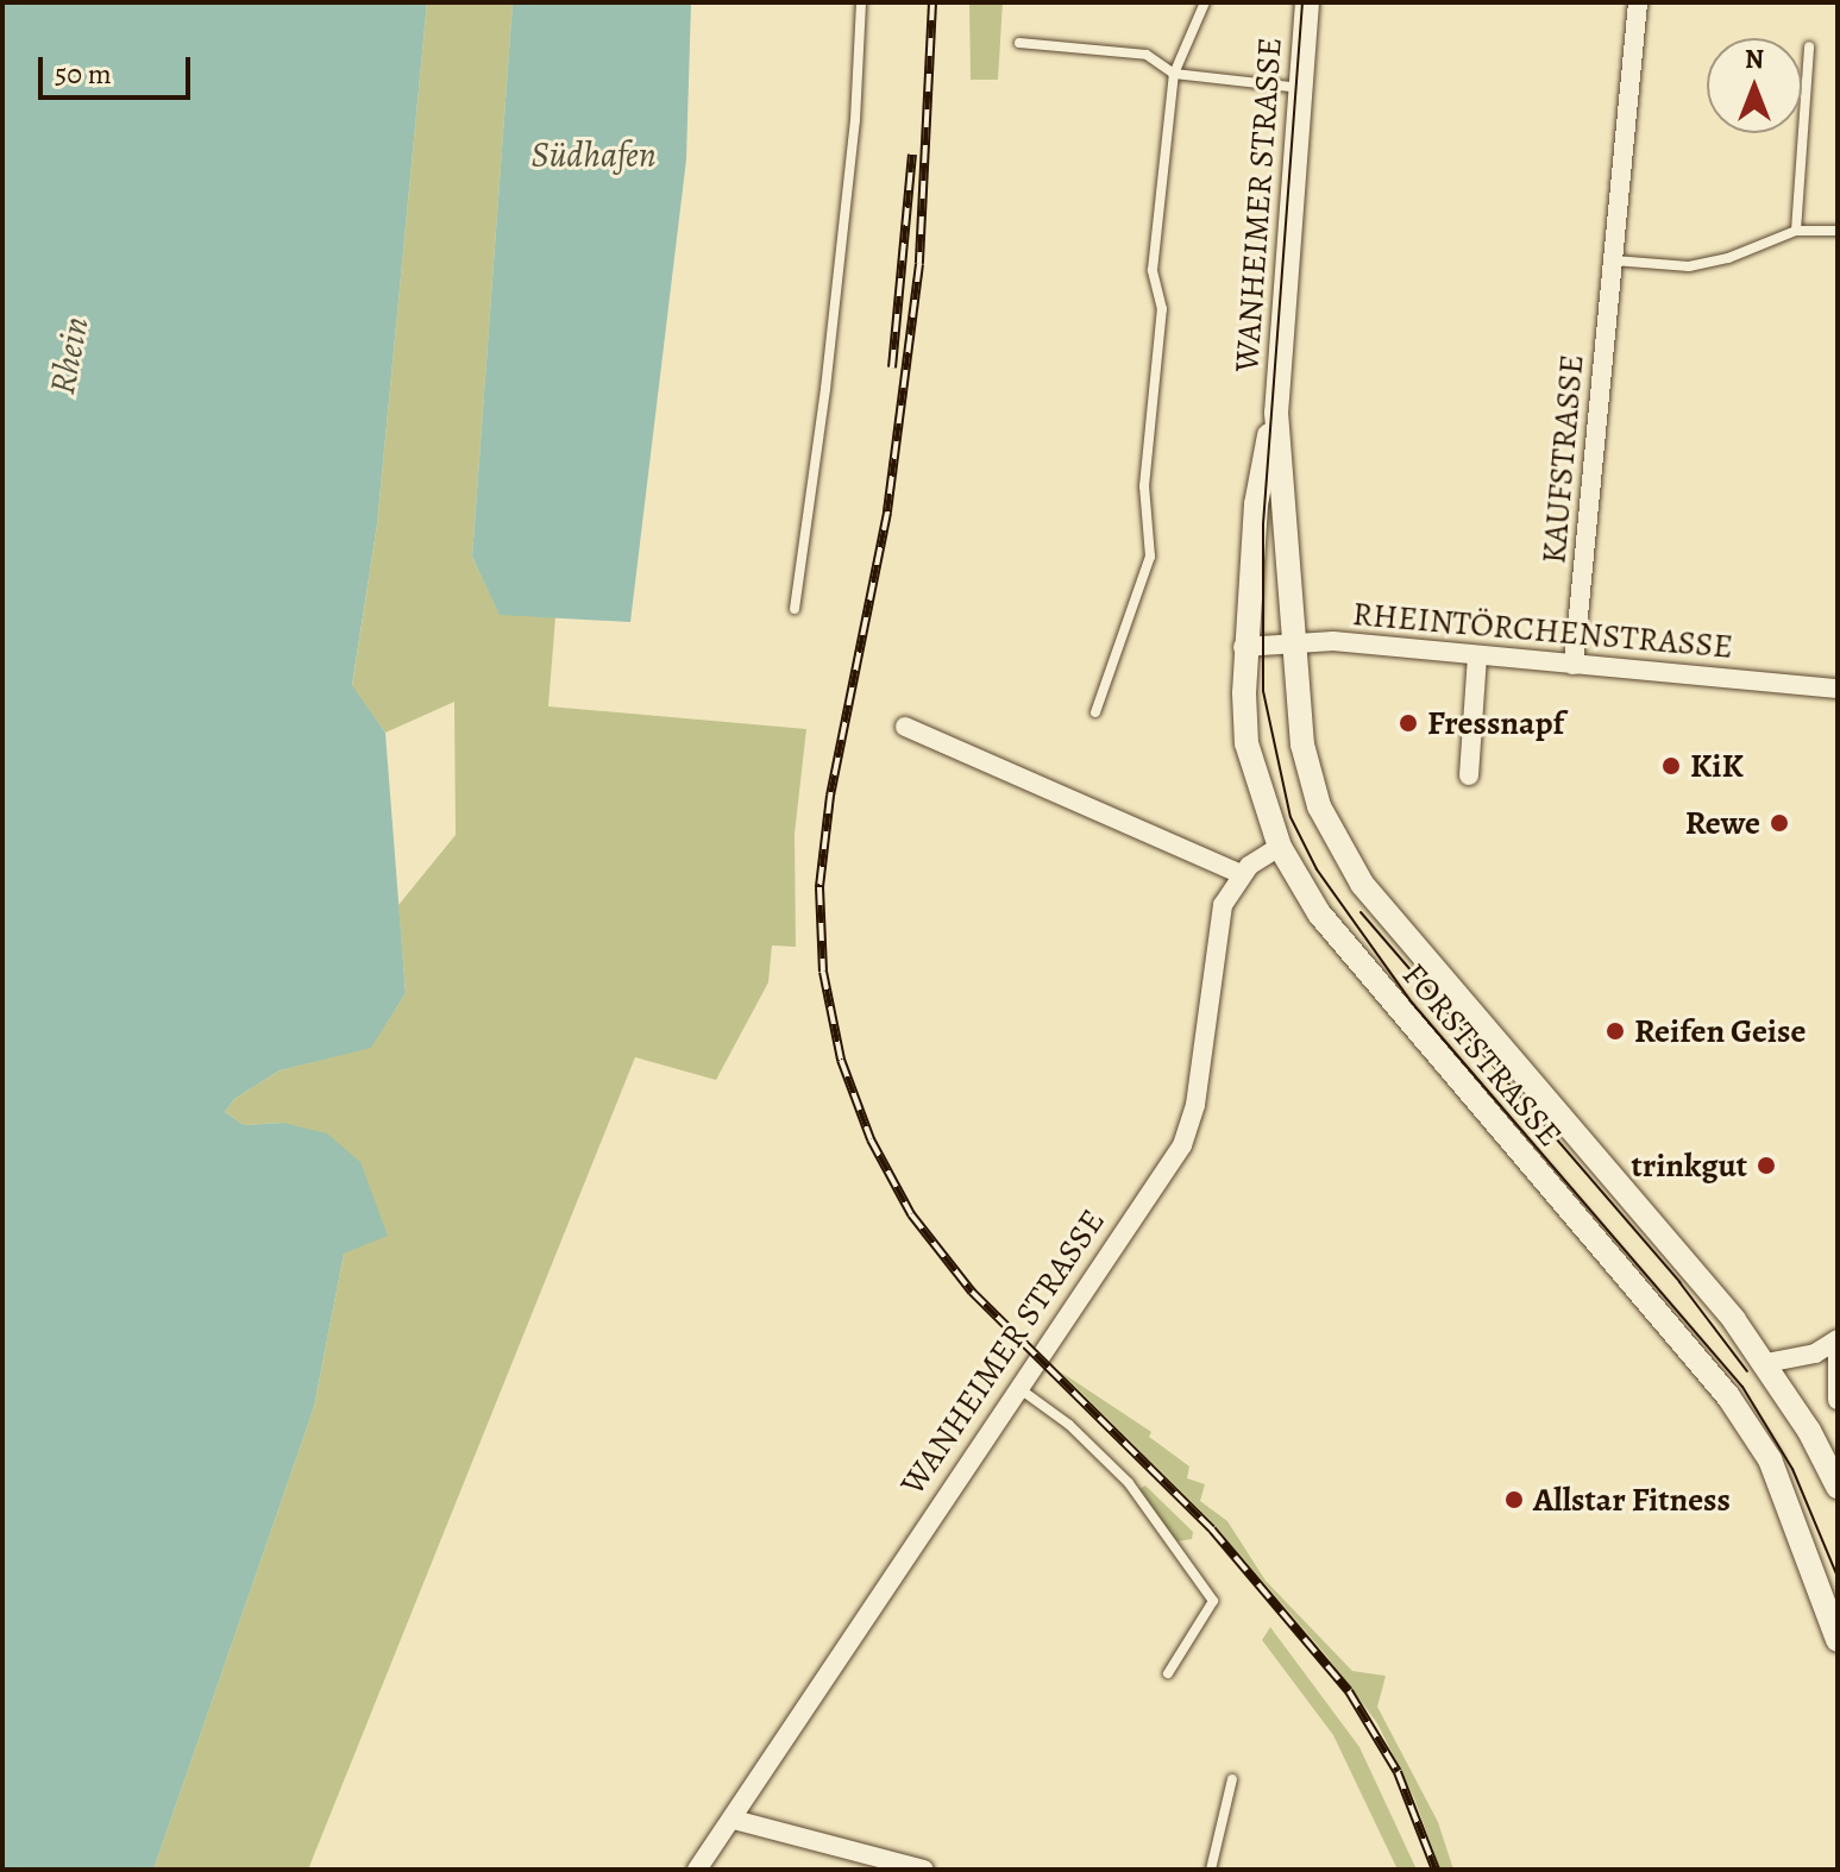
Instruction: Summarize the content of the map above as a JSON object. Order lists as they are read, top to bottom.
{
  "streets": {
    "street": [
      "WANHEIMER STRASSE",
      "KAUFSTRASSE",
      "RHEINTÖRCHENSTRASSE",
      "FORSTSTRASSE"
    ]
  },
  "crossings": [
    ["WANHEIMER STRASSE", "RHEINTÖRCHENSTRASSE"],
    ["WANHEIMER STRASSE", "FORSTSTRASSE"],
    ["KAUFSTRASSE", "RHEINTÖRCHENSTRASSE"],
    ["RHEINTÖRCHENSTRASSE", "FORSTSTRASSE"]
  ],
  "water": ["Südhafen", "Rhein"],
  "places": [
    "Fressnapf",
    "KiK",
    "Rewe",
    "Reifen Geise",
    "trinkgut",
    "Allstar Fitness"
  ],
  "scale_bar": "50 m",
  "north": "top"
}
